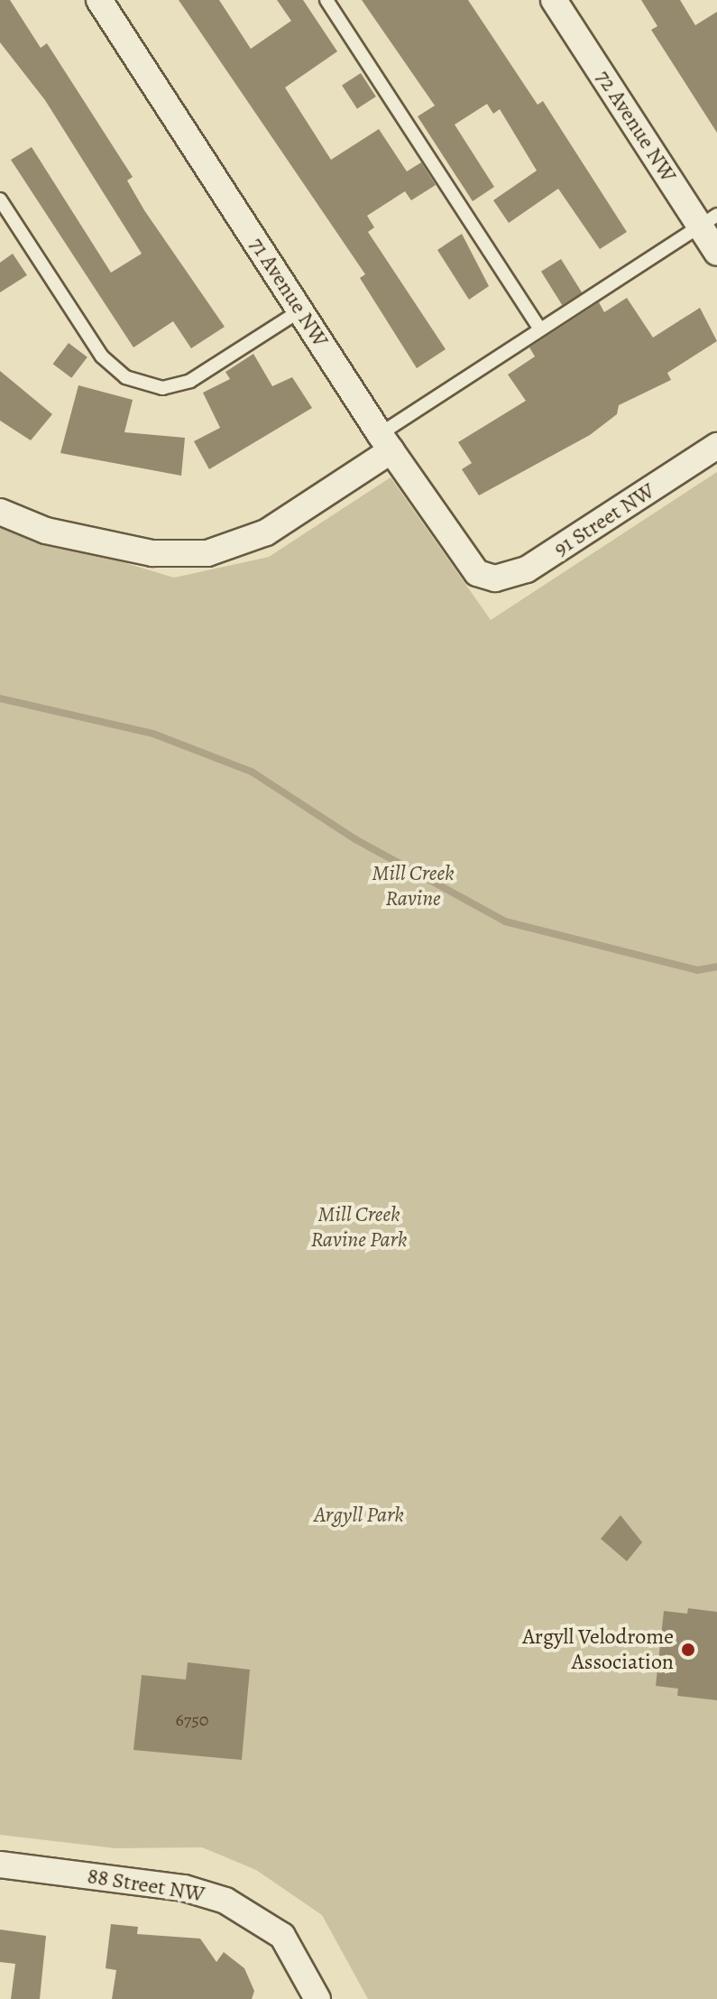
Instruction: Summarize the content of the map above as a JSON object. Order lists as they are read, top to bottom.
{
  "streets": {
    "street": [
      "72 Avenue NW",
      "71 Avenue NW",
      "91 Street NW",
      "88 Street NW"
    ]
  },
  "crossings": [
    ["71 Avenue NW", "91 Street NW"]
  ],
  "parks": ["Mill Creek Ravine", "Mill Creek Ravine Park", "Argyll Park"],
  "places": ["Argyll Velodrome Association"],
  "house_numbers": ["6750"]
}
